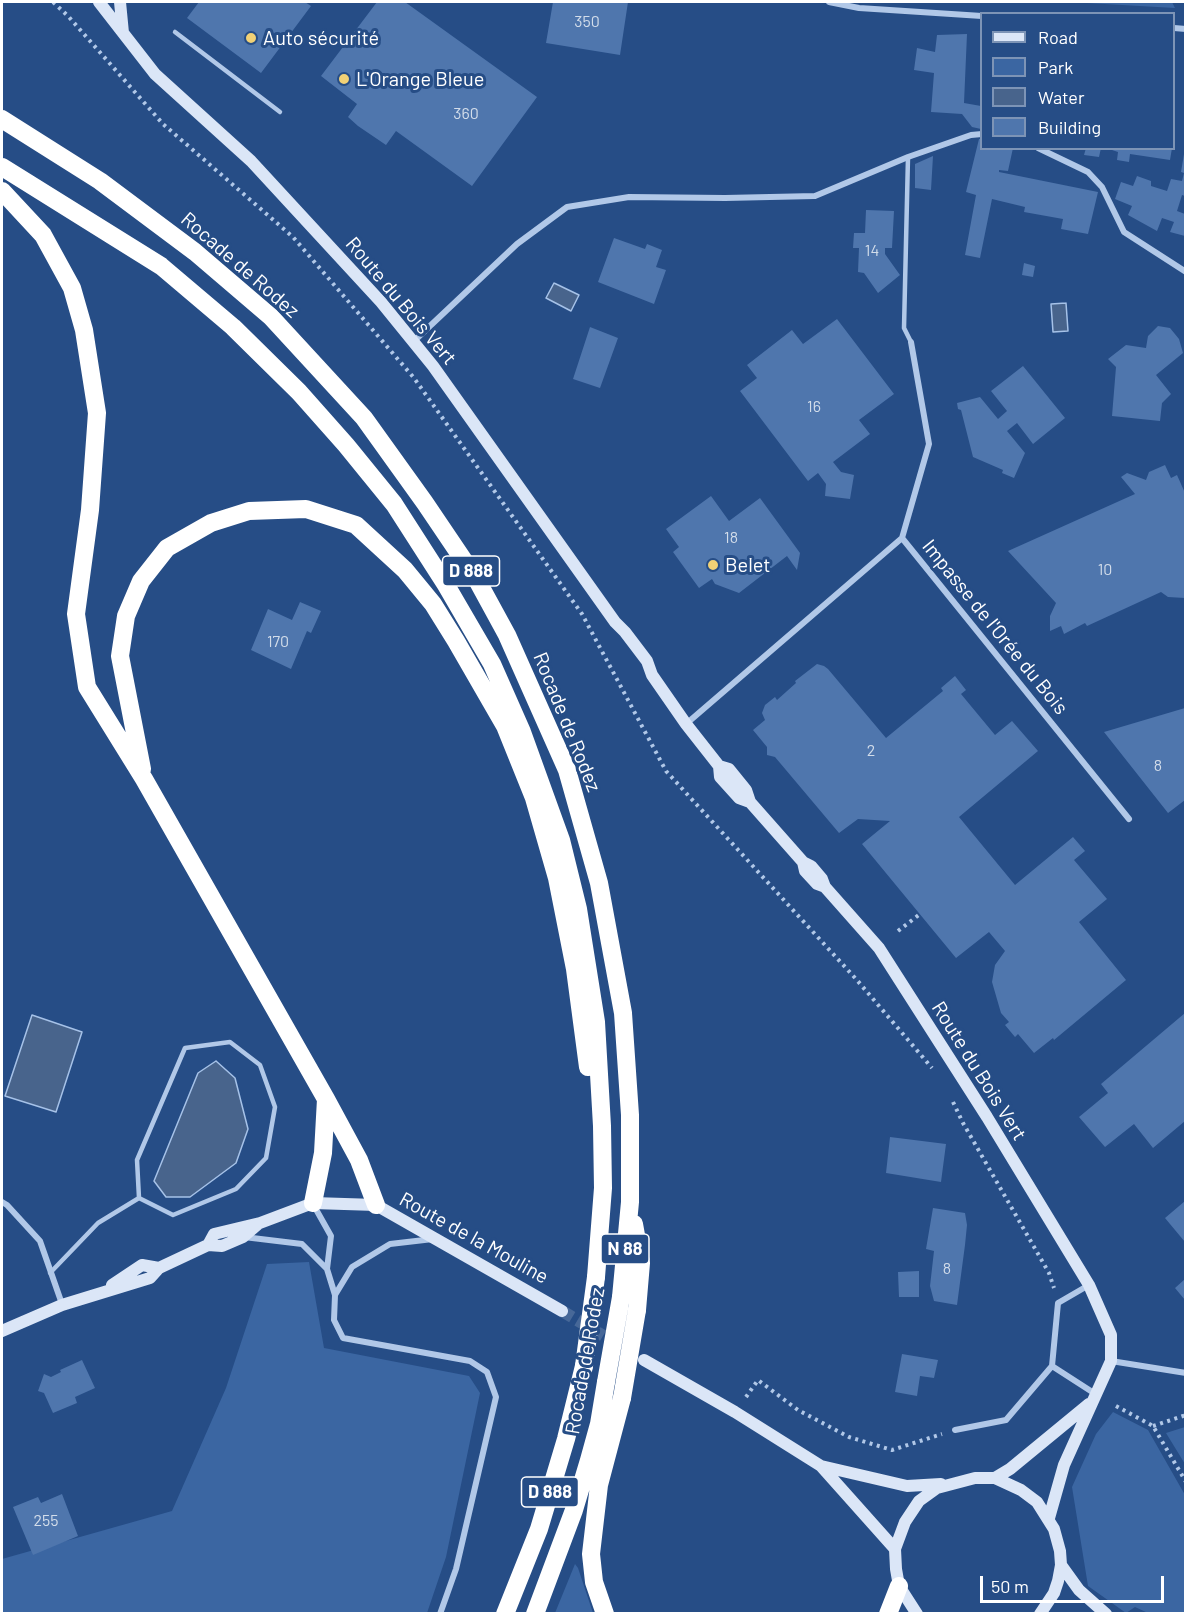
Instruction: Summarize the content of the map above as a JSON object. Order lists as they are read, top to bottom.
{
  "streets": {
    "highway": ["Rocade de Rodez", "D 888", "N 88"],
    "street": ["Route du Bois Vert", "Impasse de l'Orée du Bois", "Route de la Mouline"]
  },
  "crossings": [
    ["Route du Bois Vert", "Impasse de l'Orée du Bois"]
  ],
  "places": ["Auto sécurité", "L'Orange Bleue", "Belet"],
  "house_numbers": [
    "350",
    "360",
    "14",
    "16",
    "18",
    "10",
    "170",
    "2",
    "8",
    "8",
    "255"
  ],
  "legend": [
    "Road",
    "Park",
    "Water",
    "Building"
  ],
  "scale_bar": "50 m"
}
